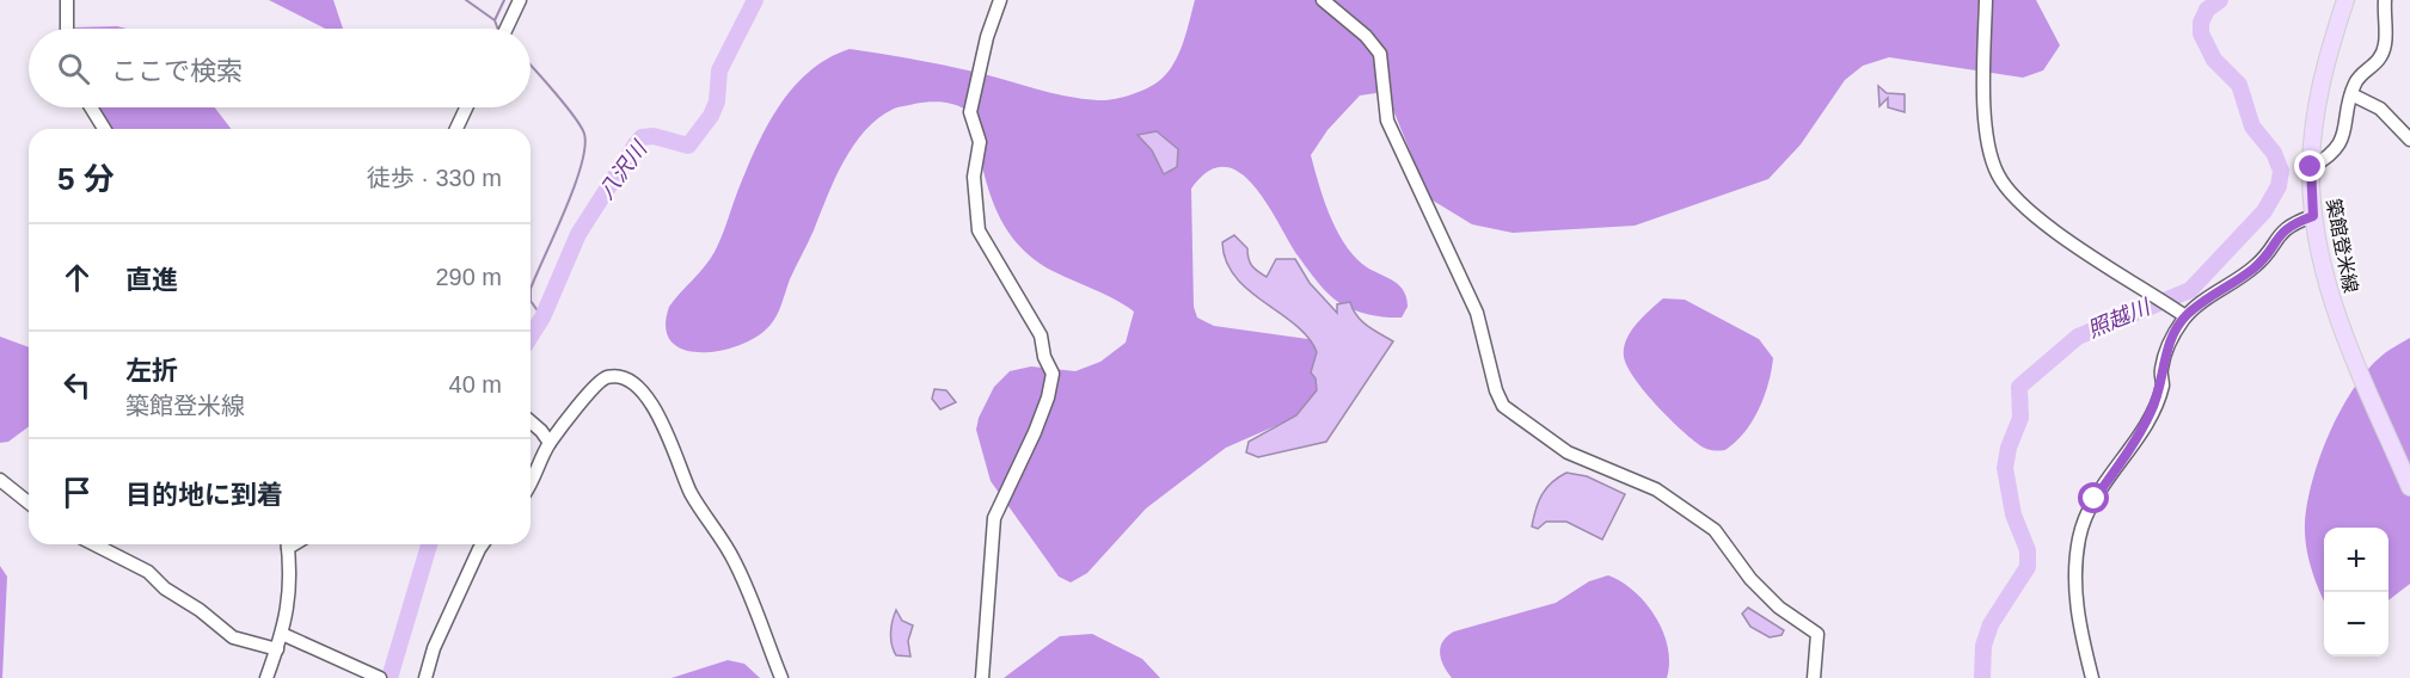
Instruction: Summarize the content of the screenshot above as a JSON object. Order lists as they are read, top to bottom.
{
  "streets": {
    "main road": ["築館登米線"]
  },
  "water": ["八沢川", "照越川"],
  "page": {
    "search": "ここで検索",
    "heading": ["5 分", "徒歩 · 330 m"],
    "list": [
      ["直進", "290 m"],
      ["左折", "築館登米線", "40 m"],
      "目的地に到着"
    ],
    "map_buttons": ["+", "−"]
  }
}
